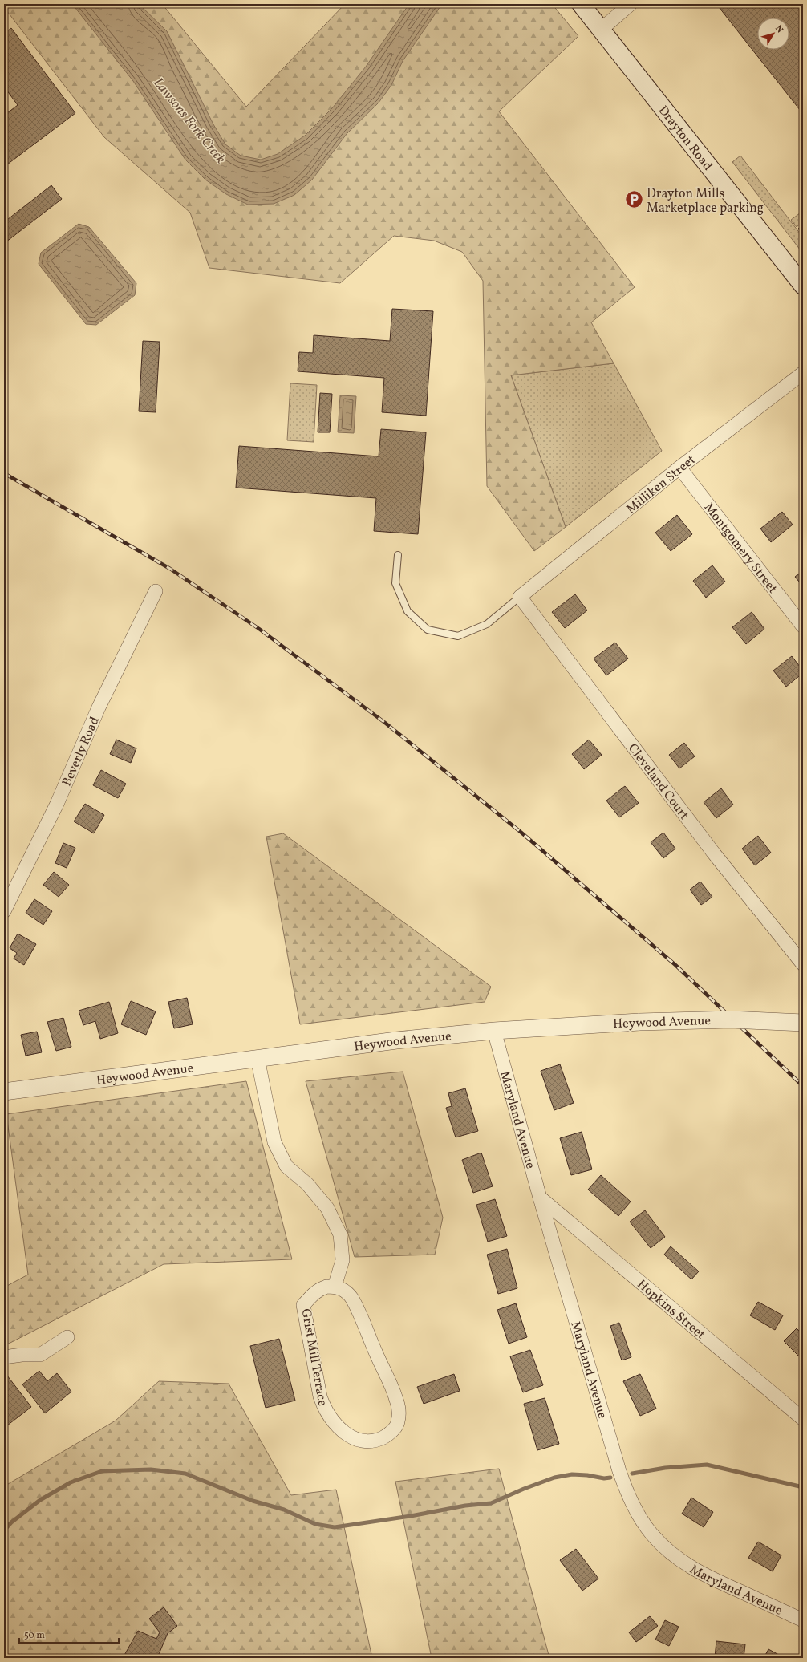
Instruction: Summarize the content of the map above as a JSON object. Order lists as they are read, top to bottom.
{
  "streets": {
    "main road": ["Drayton Road"],
    "street": [
      "Milliken Street",
      "Montgomery Street",
      "Beverly Road",
      "Cleveland Court",
      "Heywood Avenue",
      "Maryland Avenue",
      "Hopkins Street",
      "Grist Mill Terrace"
    ]
  },
  "crossings": [
    ["Milliken Street", "Montgomery Street"],
    ["Milliken Street", "Cleveland Court"],
    ["Heywood Avenue", "Maryland Avenue"],
    ["Maryland Avenue", "Hopkins Street"]
  ],
  "water": ["Lawsons Fork Creek"],
  "places": {
    "parking": ["Drayton Mills Marketplace parking"]
  },
  "scale_bar": "50 m",
  "north": "top right"
}
